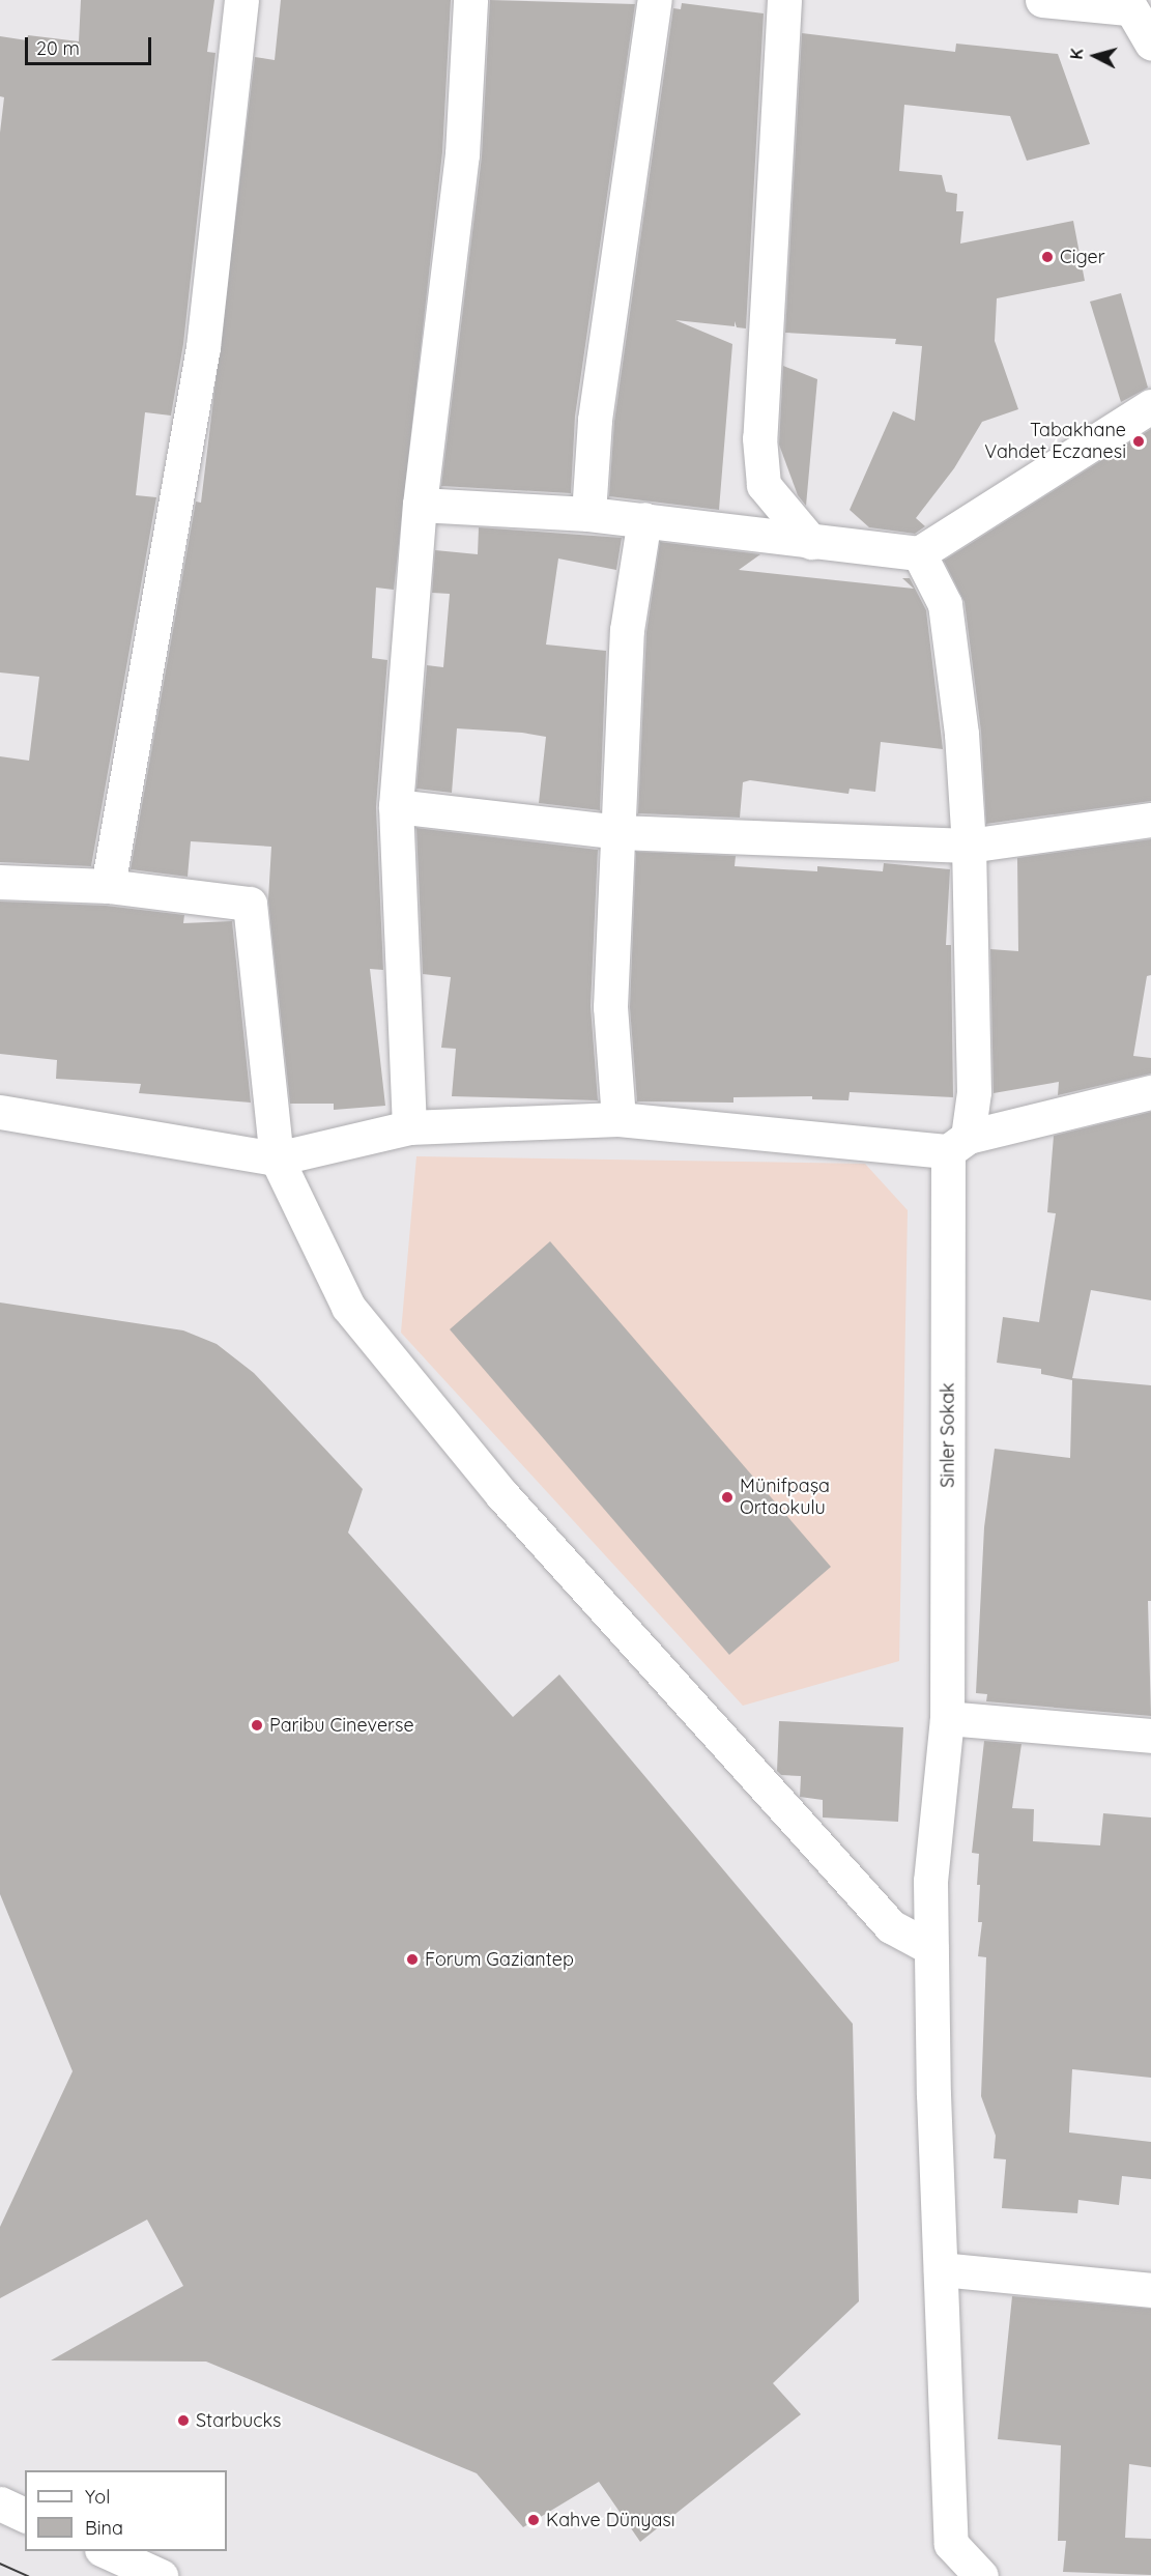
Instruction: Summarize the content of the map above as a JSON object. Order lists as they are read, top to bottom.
{
  "streets": {
    "street": ["Sinler Sokak"]
  },
  "places": [
    "Ciger",
    "Tabakhane Vahdet Eczanesi",
    "Münifpaşa Ortaokulu",
    "Paribu Cineverse",
    "Forum Gaziantep",
    "Starbucks",
    "Kahve Dünyası"
  ],
  "legend": ["Yol", "Bina"],
  "scale_bar": "20 m",
  "north": "left"
}
